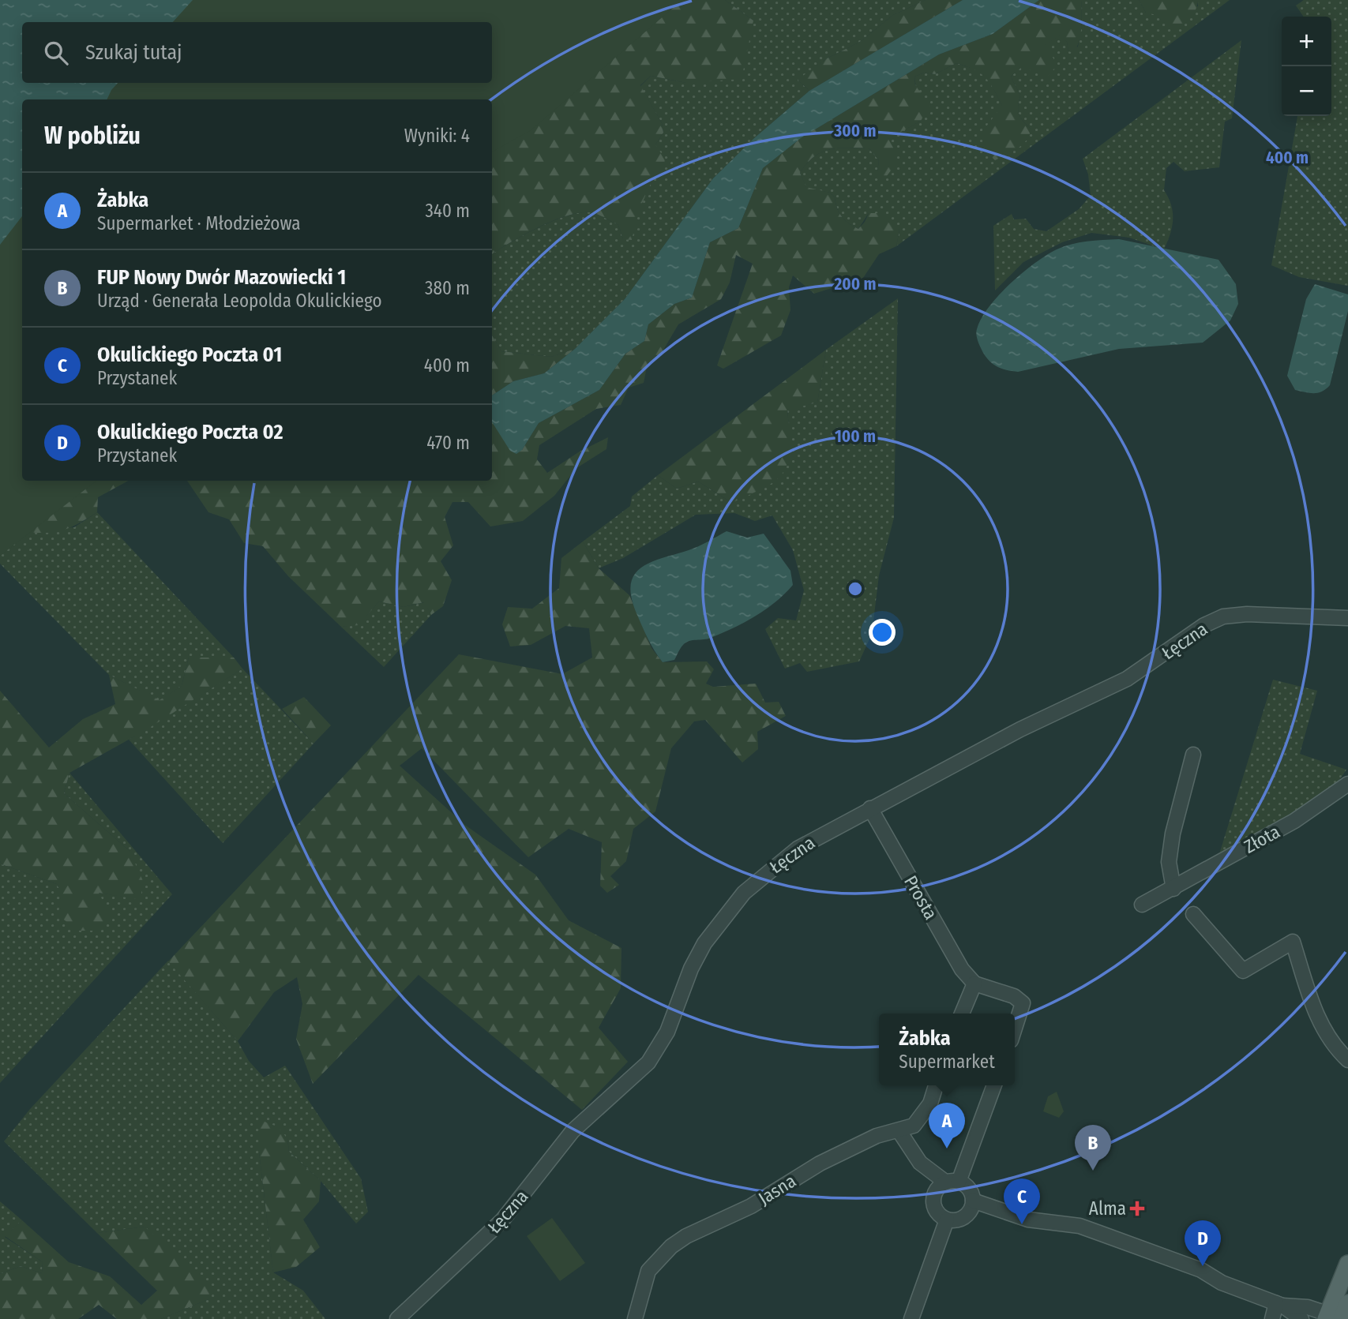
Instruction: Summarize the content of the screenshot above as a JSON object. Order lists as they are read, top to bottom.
{
  "streets": {
    "street": [
      "Łęczna",
      "Złota",
      "Prosta",
      "Jasna"
    ]
  },
  "crossings": [
    ["Łęczna", "Prosta"]
  ],
  "places": {
    "health": ["Alma"]
  },
  "page": {
    "map_buttons": ["+", "−"],
    "search": "Szukaj tutaj",
    "heading": ["W pobliżu", "Wyniki: 4"],
    "list": [
      {
        "mark": "A",
        "name": "Żabka",
        "note": "Supermarket · Młodzieżowa",
        "value": "340 m"
      },
      {
        "mark": "B",
        "name": "FUP Nowy Dwór Mazowiecki 1",
        "note": "Urząd · Generała Leopolda Okulickiego",
        "value": "380 m"
      },
      {
        "mark": "C",
        "name": "Okulickiego Poczta 01",
        "note": "Przystanek",
        "value": "400 m"
      },
      {
        "mark": "D",
        "name": "Okulickiego Poczta 02",
        "note": "Przystanek",
        "value": "470 m"
      }
    ],
    "popup": ["Żabka", "Supermarket"],
    "pins": [
      "A",
      "B",
      "C",
      "D"
    ]
  },
  "rings": [
    "300 m",
    "400 m",
    "200 m",
    "100 m"
  ]
}
